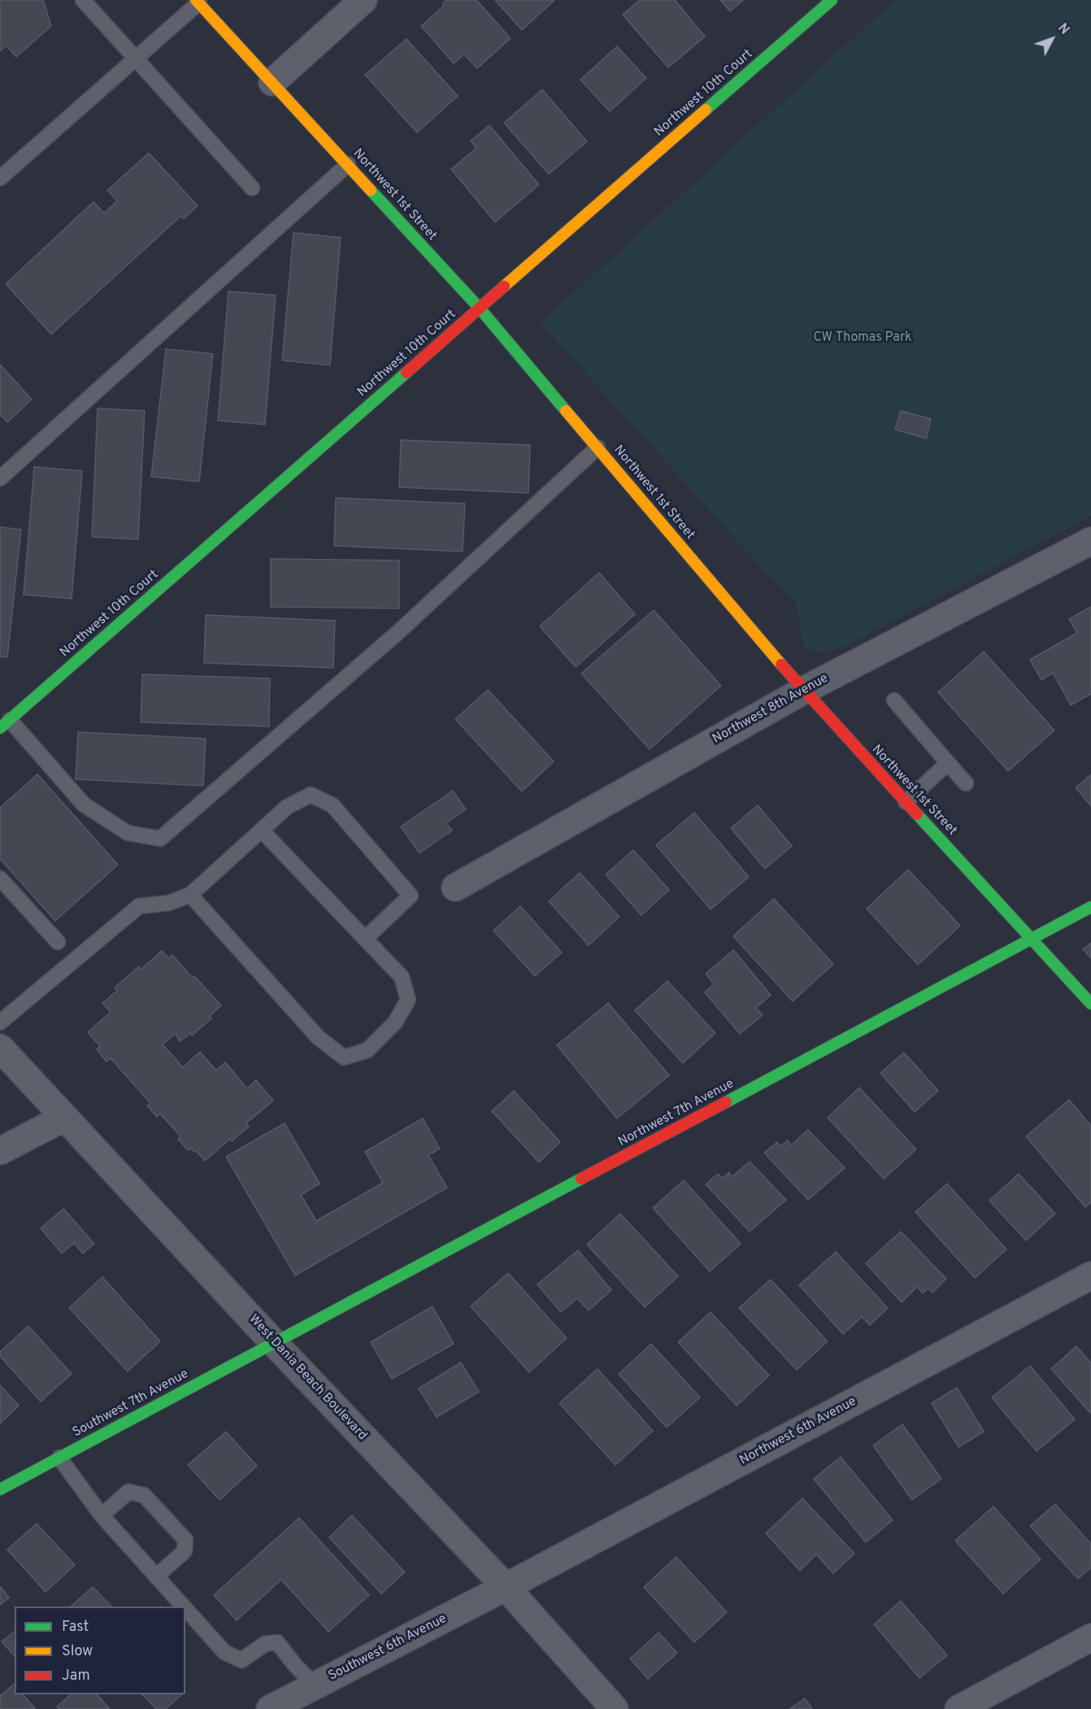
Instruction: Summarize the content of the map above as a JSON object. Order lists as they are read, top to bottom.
{
  "streets": {
    "street": [
      "Northwest 10th Court",
      "Northwest 1st Street",
      "Northwest 8th Avenue",
      "Northwest 7th Avenue",
      "West Dania Beach Boulevard",
      "Southwest 7th Avenue",
      "Northwest 6th Avenue",
      "Southwest 6th Avenue"
    ]
  },
  "crossings": [
    ["Northwest 10th Court", "Northwest 1st Street"],
    ["Northwest 1st Street", "Northwest 8th Avenue"],
    ["Northwest 1st Street", "Northwest 7th Avenue"],
    ["Northwest 7th Avenue", "West Dania Beach Boulevard"],
    ["Northwest 7th Avenue", "Southwest 7th Avenue"],
    ["West Dania Beach Boulevard", "Southwest 7th Avenue"],
    ["West Dania Beach Boulevard", "Northwest 6th Avenue"],
    ["West Dania Beach Boulevard", "Southwest 6th Avenue"],
    ["Northwest 6th Avenue", "Southwest 6th Avenue"]
  ],
  "parks": ["CW Thomas Park"],
  "legend": ["Fast", "Slow", "Jam"],
  "north": "top right"
}
